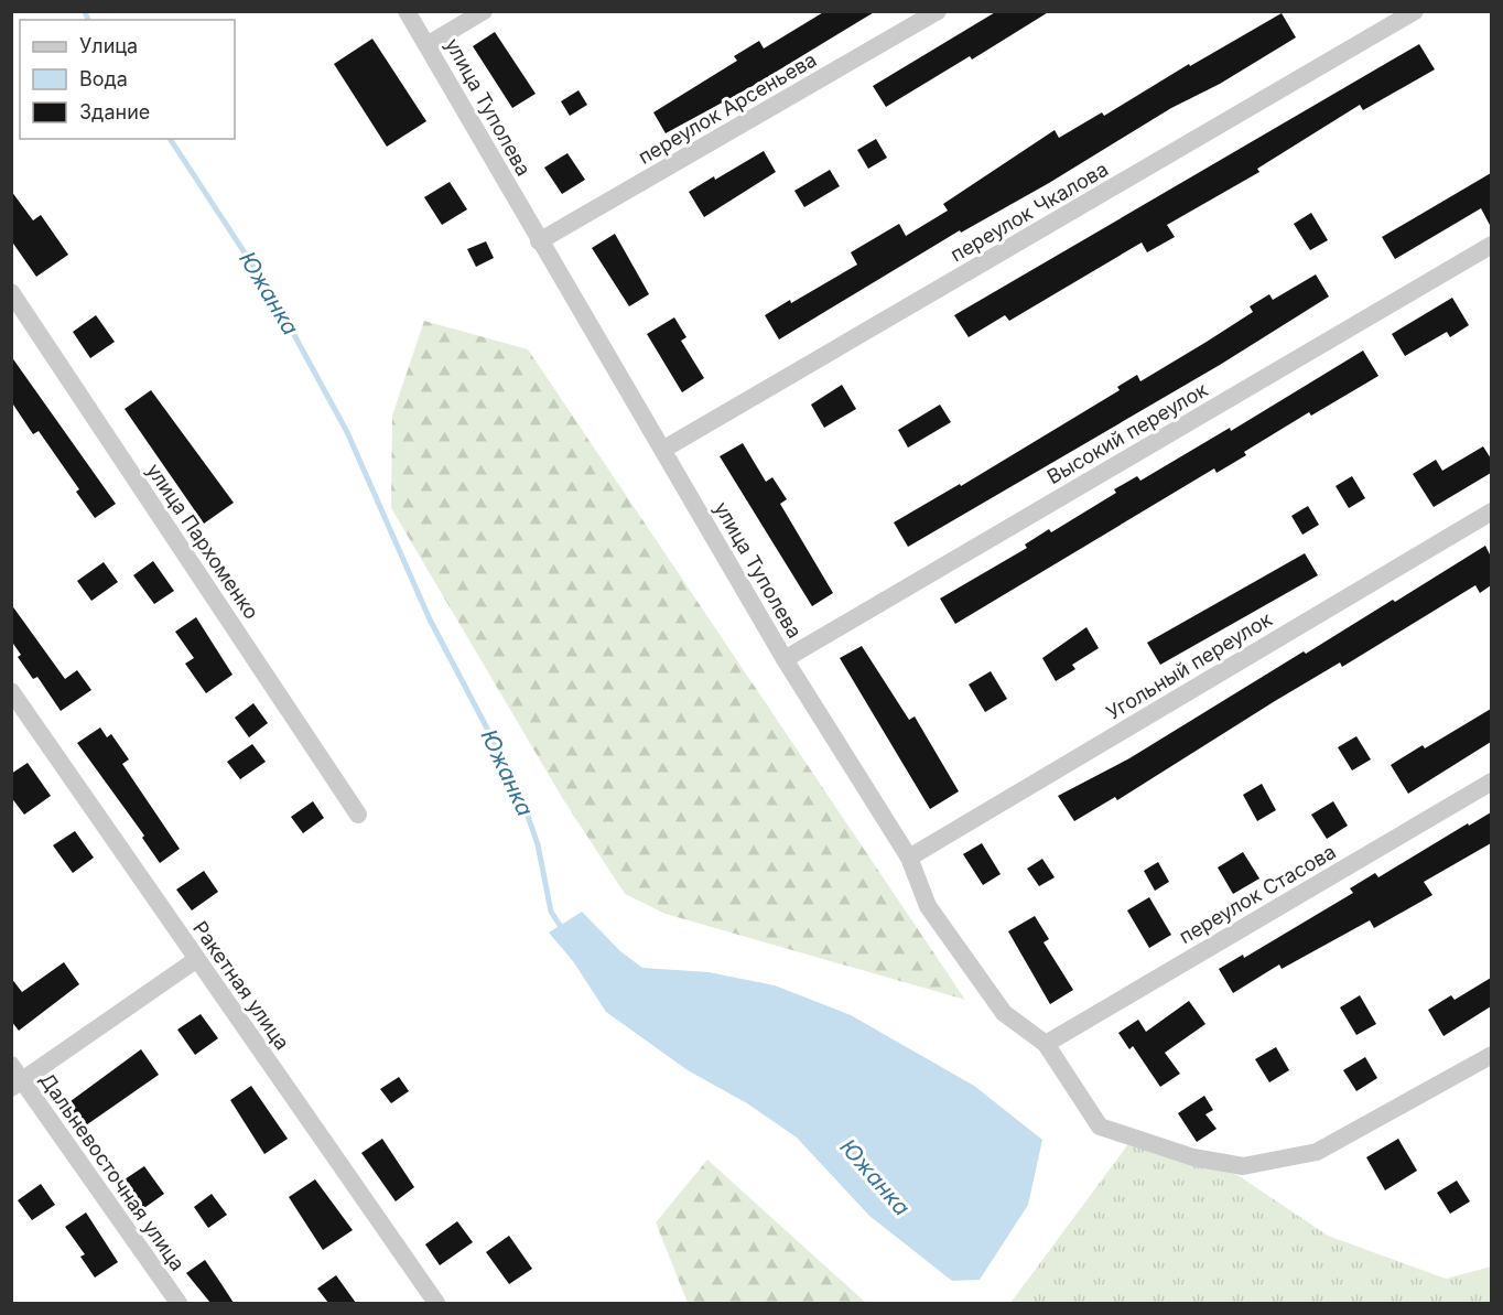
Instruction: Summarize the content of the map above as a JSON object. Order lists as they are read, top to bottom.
{
  "streets": {
    "street": [
      "улица Туполева",
      "переулок Арсеньева",
      "переулок Чкалова",
      "Высокий переулок",
      "улица Пархоменко",
      "Угольный переулок",
      "переулок Стасова",
      "Ракетная улица",
      "Дальневосточная улица"
    ]
  },
  "crossings": [
    ["улица Туполева", "переулок Арсеньева"],
    ["улица Туполева", "переулок Чкалова"],
    ["улица Туполева", "Высокий переулок"],
    ["улица Туполева", "Угольный переулок"],
    ["улица Туполева", "переулок Стасова"]
  ],
  "water": ["Южанка"],
  "legend": ["Улица", "Вода", "Здание"]
}
